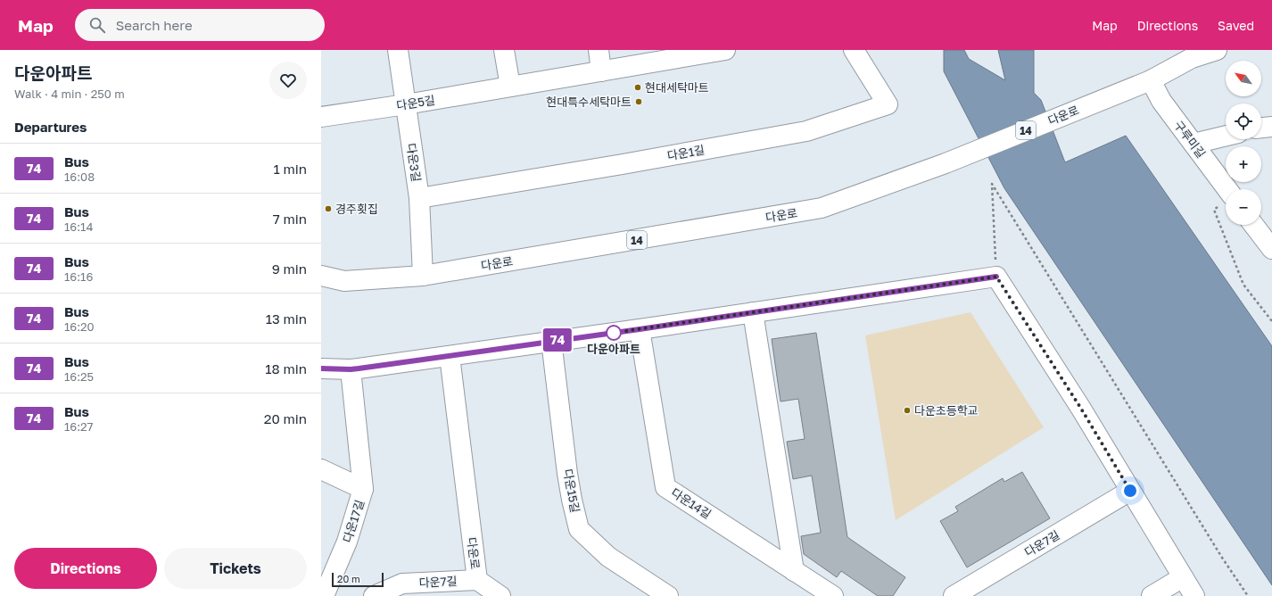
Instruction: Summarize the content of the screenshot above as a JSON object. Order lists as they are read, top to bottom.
{
  "streets": {
    "street": [
      "다운5길",
      "다운로",
      "14",
      "구루미길",
      "다운1길",
      "다운3길",
      "다운15길",
      "다운14길",
      "다운17길",
      "다운7길"
    ]
  },
  "crossings": [
    ["다운5길", "다운3길"],
    ["다운로", "구루미길"],
    ["다운로", "다운3길"],
    ["다운로", "다운7길"],
    ["다운1길", "다운3길"]
  ],
  "places": [
    "현대세탁마트",
    "현대특수세탁마트",
    "경주횟집",
    "다운아파트",
    "다운초등학교"
  ],
  "lines": ["bus line 74"],
  "scale_bar": "20 m",
  "north": "top left",
  "page": {
    "header": "Map",
    "search": "Search here",
    "nav": ["Map", "Directions", "Saved"],
    "heading": [
      ["다운아파트", "Walk · 4 min · 250 m"],
      "Departures"
    ],
    "on_map": "74",
    "map_buttons": ["+", "−"],
    "list": [
      {
        "mark": "74",
        "name": "Bus",
        "note": "16:08",
        "value": "1 min"
      },
      {
        "mark": "74",
        "name": "Bus",
        "note": "16:14",
        "value": "7 min"
      },
      {
        "mark": "74",
        "name": "Bus",
        "note": "16:16",
        "value": "9 min"
      },
      {
        "mark": "74",
        "name": "Bus",
        "note": "16:20",
        "value": "13 min"
      },
      {
        "mark": "74",
        "name": "Bus",
        "note": "16:25",
        "value": "18 min"
      },
      {
        "mark": "74",
        "name": "Bus",
        "note": "16:27",
        "value": "20 min"
      }
    ],
    "buttons": ["Directions", "Tickets"],
    "scale": "20 m"
  }
}
